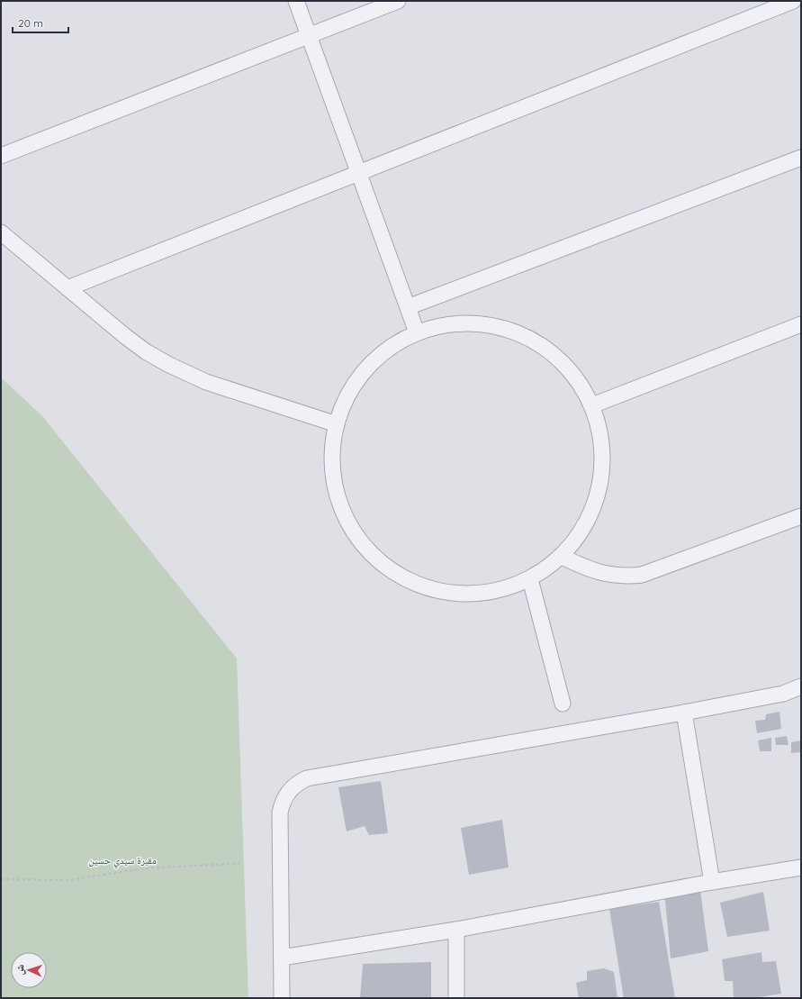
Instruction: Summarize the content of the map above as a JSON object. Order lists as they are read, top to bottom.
{
  "parks": ["مقبرة سيدي حسين"],
  "scale_bar": "20 m",
  "north": "left"
}
